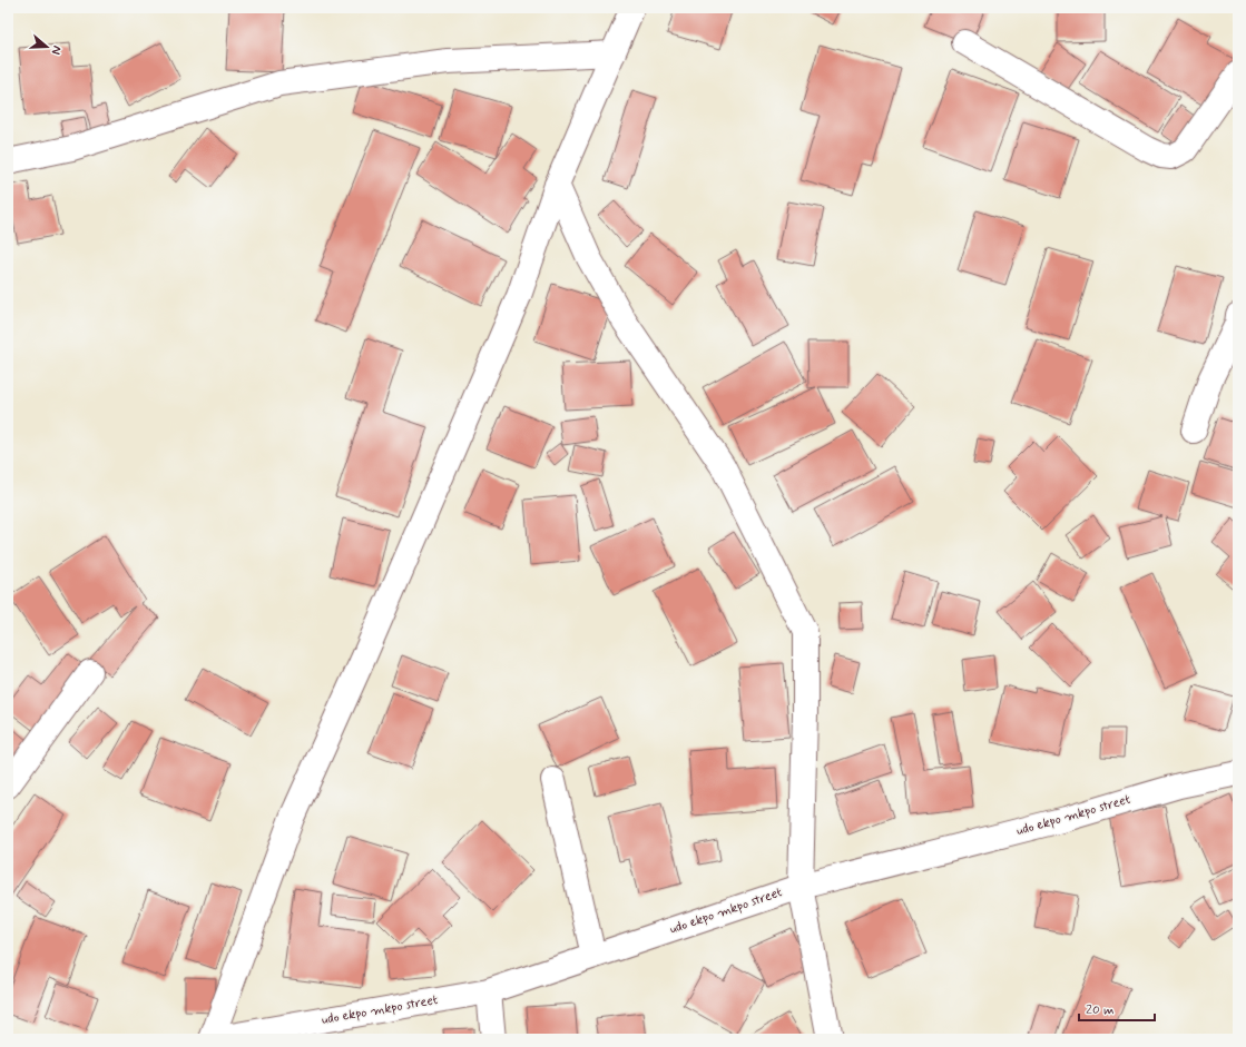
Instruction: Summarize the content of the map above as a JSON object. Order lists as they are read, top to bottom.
{
  "streets": {
    "street": ["udo ekpo mkpo street"]
  },
  "scale_bar": "20 m",
  "north": "right"
}
